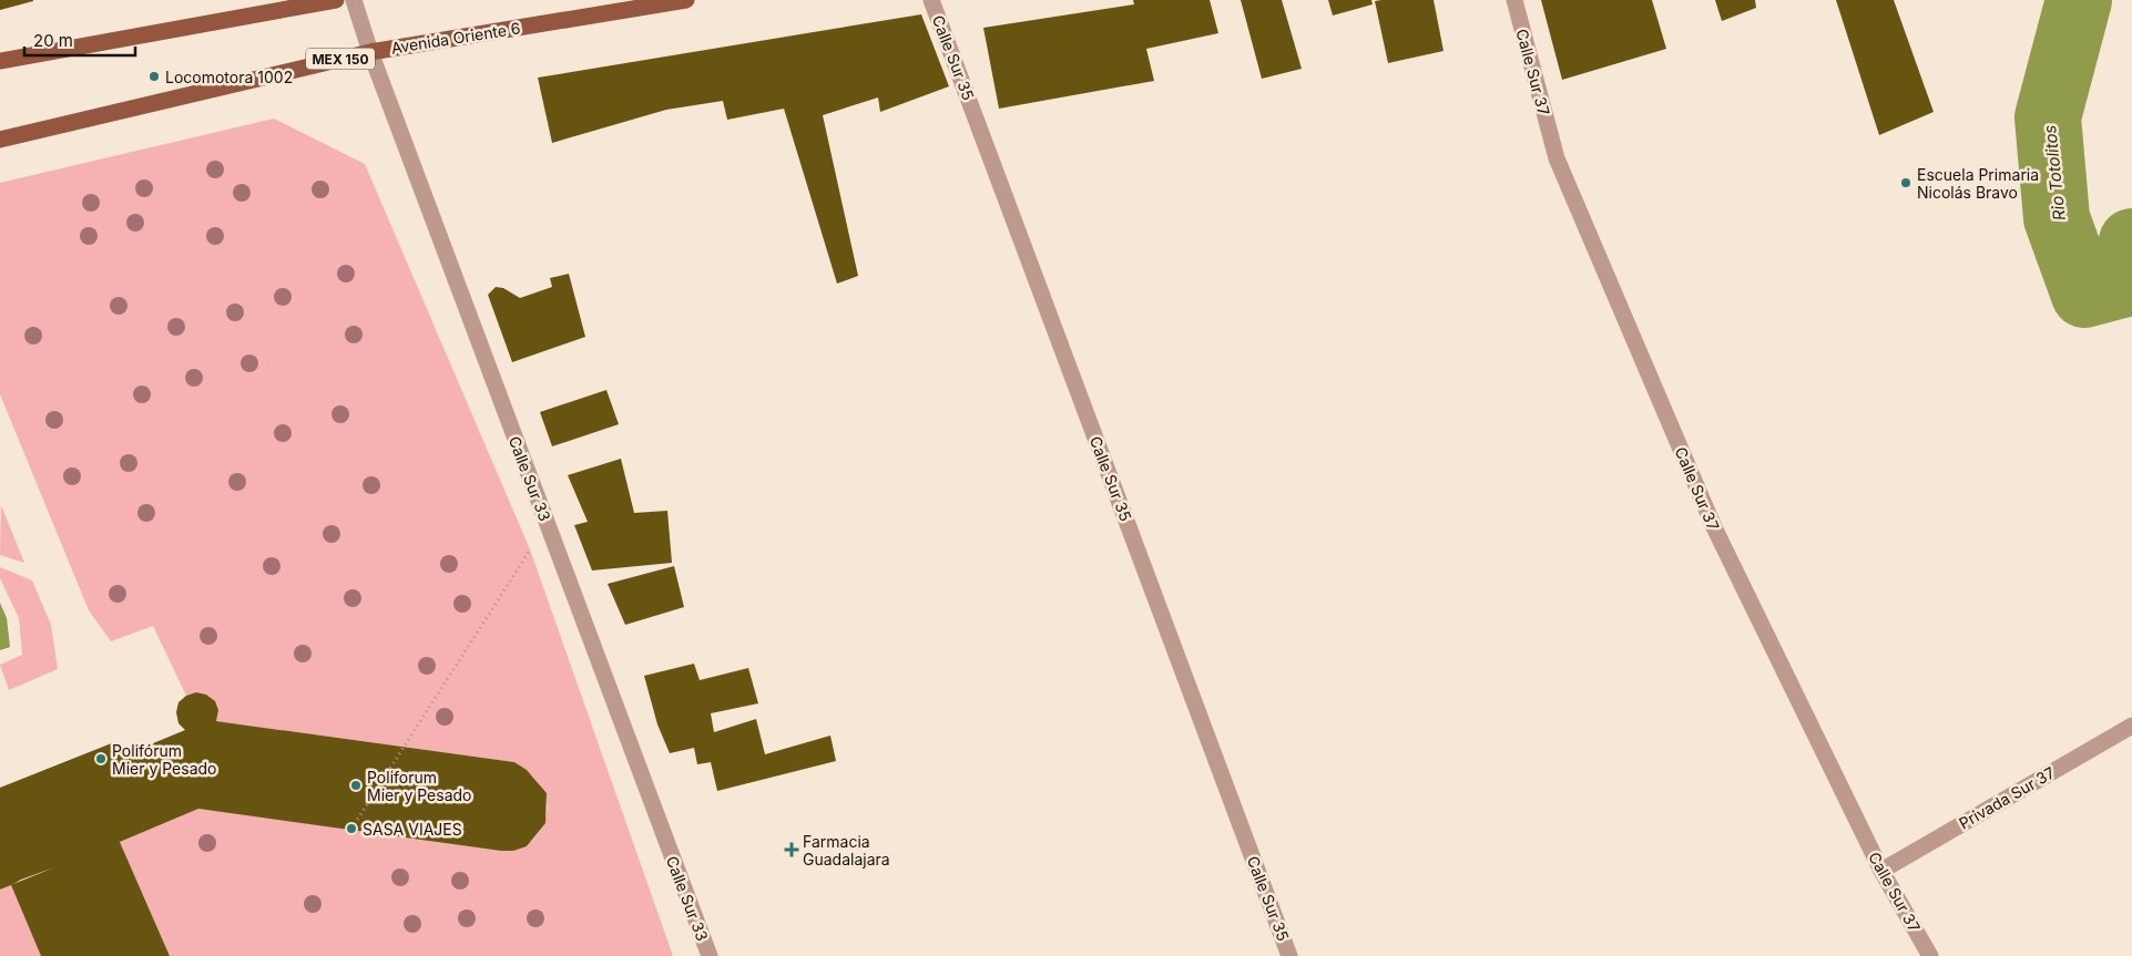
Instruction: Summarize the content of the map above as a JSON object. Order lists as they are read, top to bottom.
{
  "streets": {
    "main road": ["Avenida Oriente 6", "MEX 150"],
    "street": [
      "Calle Sur 35",
      "Calle Sur 37",
      "Calle Sur 33",
      "Privada Sur 37"
    ]
  },
  "crossings": [
    ["Avenida Oriente 6", "Calle Sur 33"],
    ["Calle Sur 37", "Privada Sur 37"]
  ],
  "water": ["Rio Totolitos"],
  "places": {
    "other": [
      "Locomotora 1002",
      "Escuela Primaria Nicolás Bravo",
      "Polifórum Mier y Pesado",
      "Poliforum Mier y Pesado",
      "SASA VIAJES"
    ],
    "health": ["Farmacia Guadalajara"]
  },
  "scale_bar": "20 m"
}
